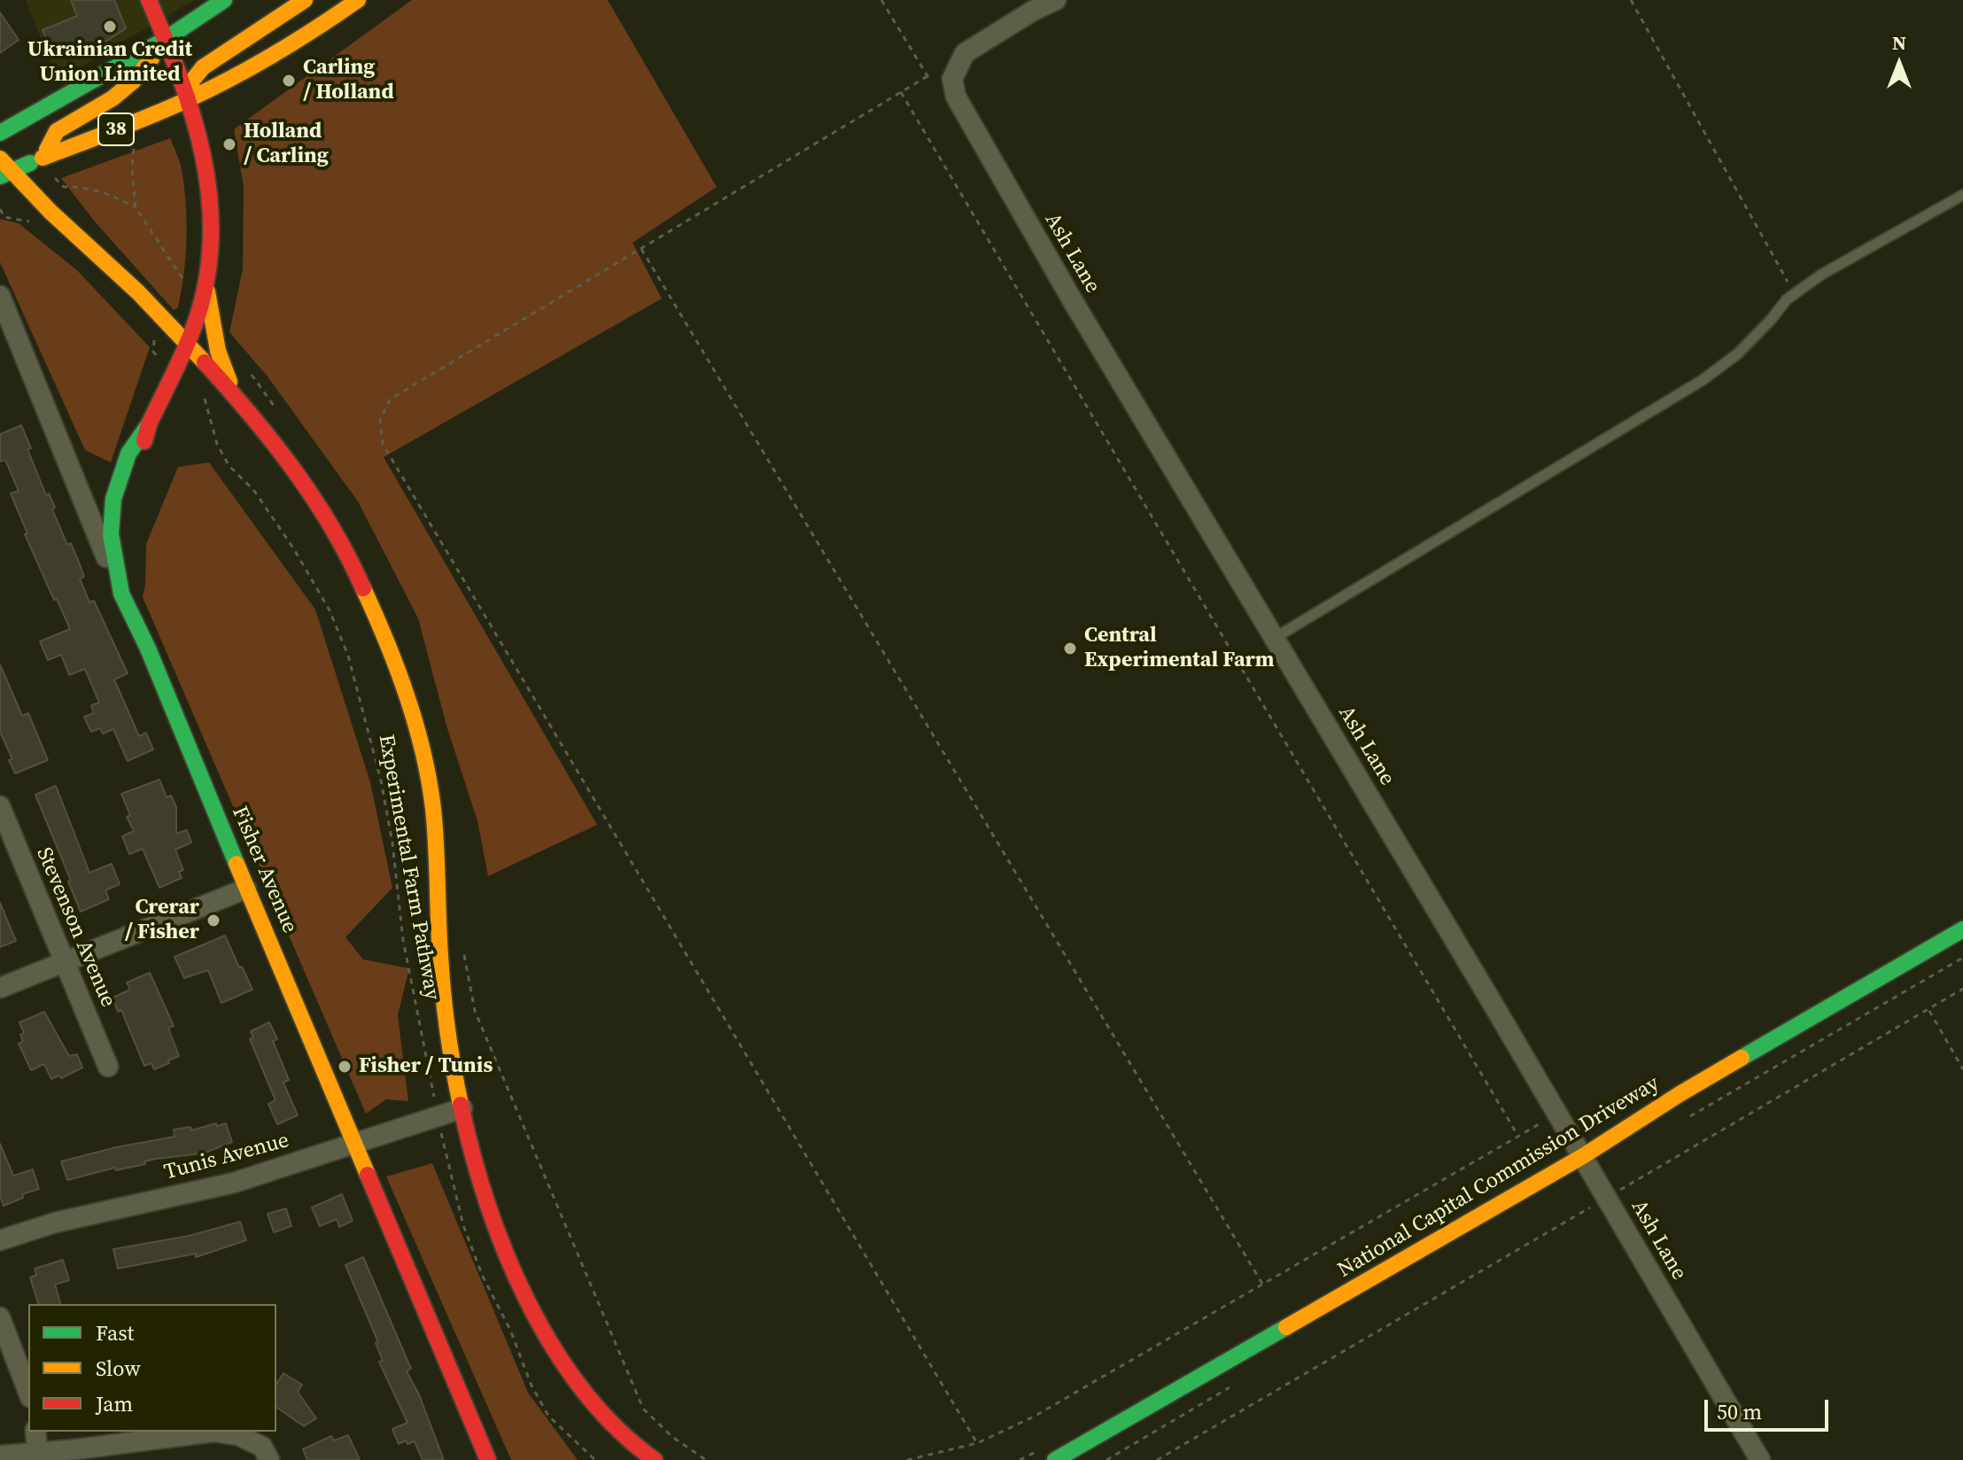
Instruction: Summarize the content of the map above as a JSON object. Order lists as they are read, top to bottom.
{
  "streets": {
    "main road": ["38", "Fisher Avenue", "National Capital Commission Driveway"],
    "street": ["Ash Lane", "Stevenson Avenue", "Tunis Avenue"],
    "path": ["Experimental Farm Pathway"]
  },
  "crossings": [
    ["Ash Lane", "National Capital Commission Driveway"],
    ["Fisher Avenue", "Tunis Avenue"]
  ],
  "places": [
    "Ukrainian Credit Union Limited",
    "Carling / Holland",
    "Holland / Carling",
    "Central Experimental Farm",
    "Crerar / Fisher",
    "Fisher / Tunis"
  ],
  "legend": ["Fast", "Slow", "Jam"],
  "scale_bar": "50 m",
  "north": "top"
}
